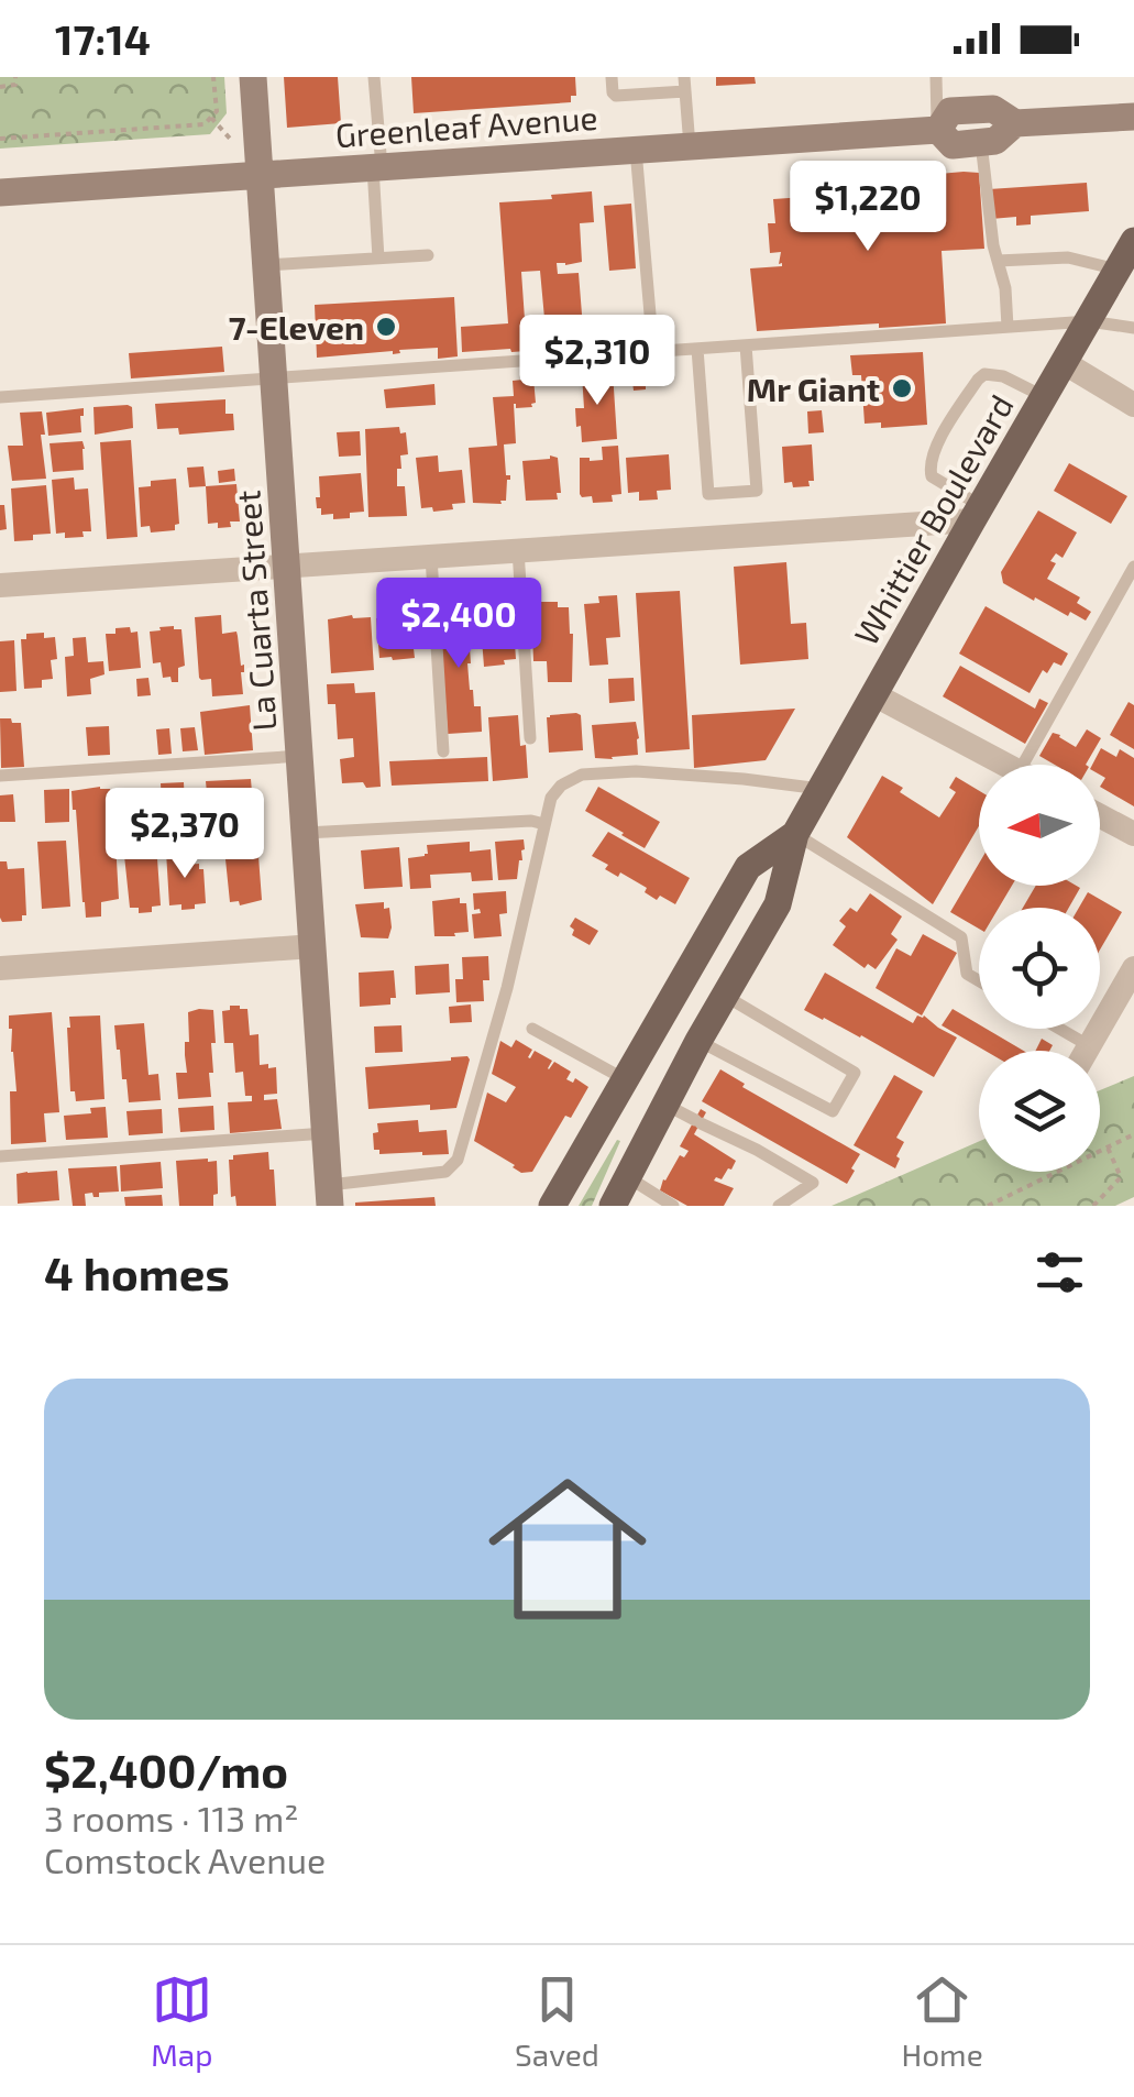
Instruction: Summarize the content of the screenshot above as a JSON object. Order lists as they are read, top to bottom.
{
  "streets": {
    "main road": ["Whittier Boulevard"],
    "street": ["Greenleaf Avenue", "La Cuarta Street"]
  },
  "crossings": [
    ["Greenleaf Avenue", "La Cuarta Street"]
  ],
  "places": ["7-Eleven", "Mr Giant"],
  "north": "left",
  "page": {
    "status": "17:14",
    "price": [
      "$1,220",
      "$2,310",
      "$2,400",
      "$2,370"
    ],
    "heading": "4 homes",
    "list": [
      {
        "name": "$2,400/mo",
        "note": "3 rooms · 113 m² · Comstock Avenue"
      }
    ],
    "tabs": ["Map", "Saved", "Home"]
  }
}
